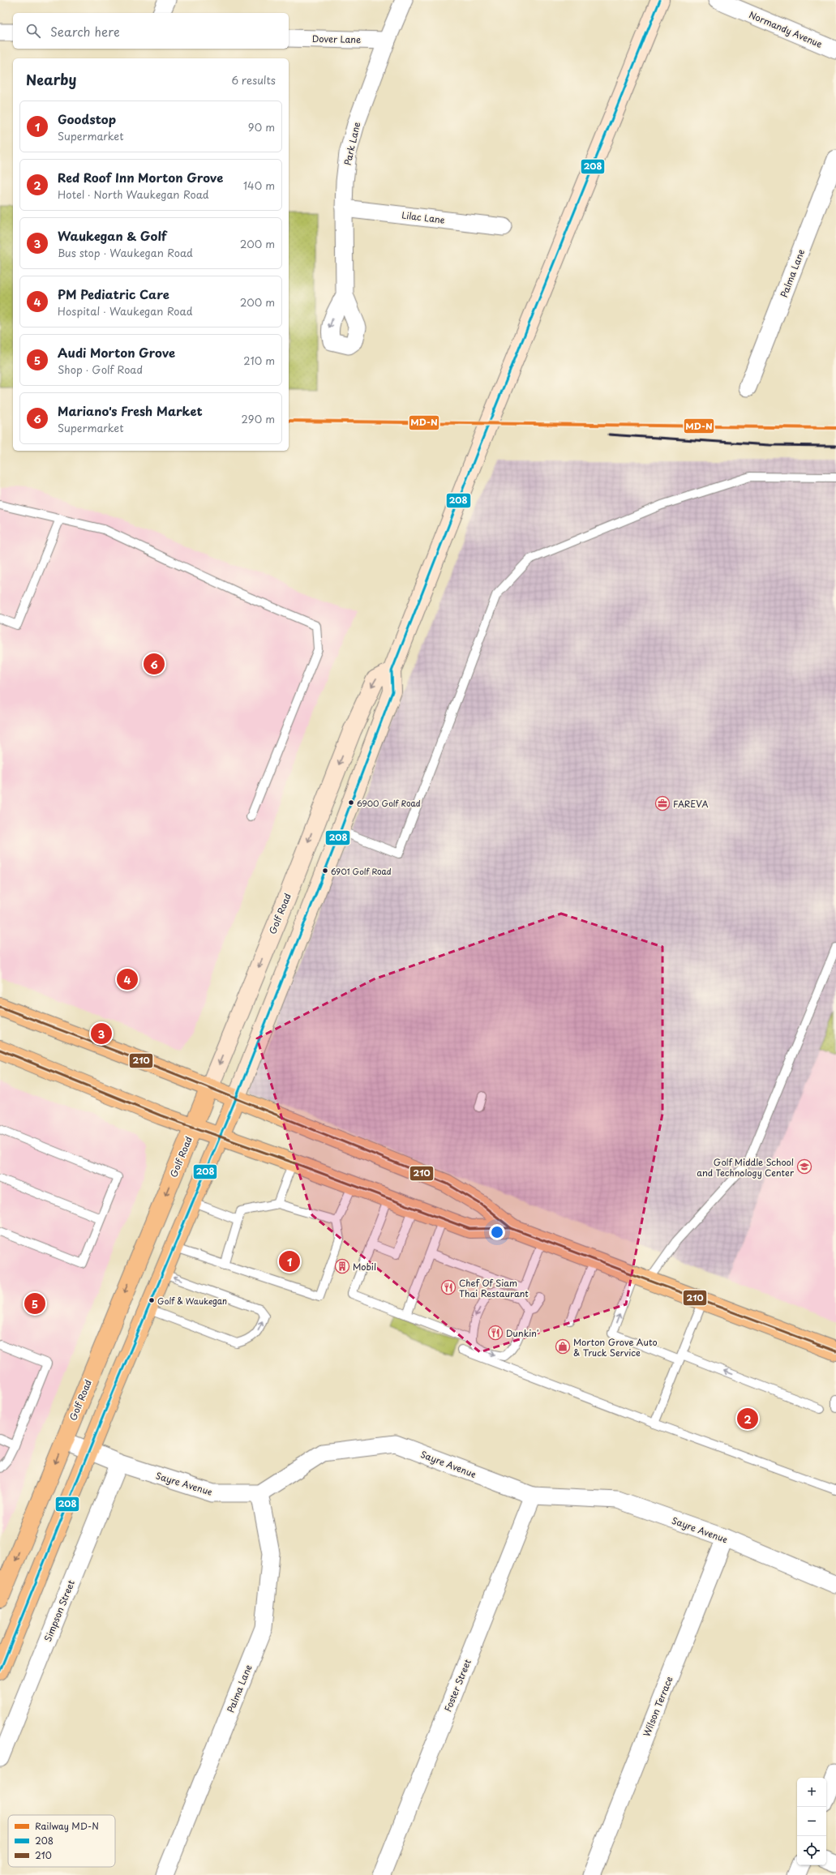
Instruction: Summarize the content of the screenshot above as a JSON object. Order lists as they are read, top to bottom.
{
  "streets": {
    "main road": ["Golf Road"],
    "street": [
      "Normandy Avenue",
      "Dover Lane",
      "Park Lane",
      "Lilac Lane",
      "Palma Lane",
      "Sayre Avenue",
      "Simpson Street",
      "Foster Street",
      "Wilson Terrace"
    ]
  },
  "crossings": [
    ["Dover Lane", "Park Lane"],
    ["Park Lane", "Lilac Lane"],
    ["Palma Lane", "Sayre Avenue"],
    ["Golf Road", "Sayre Avenue"],
    ["Sayre Avenue", "Simpson Street"],
    ["Sayre Avenue", "Foster Street"],
    ["Sayre Avenue", "Wilson Terrace"]
  ],
  "places": {
    "other": ["6900 Golf Road", "6901 Golf Road", "Golf & Waukegan"],
    "office": ["FAREVA"],
    "school or university": ["Golf Middle School and Technology Center"],
    "building": ["Mobil"],
    "restaurant": ["Chef Of Siam Thai Restaurant", "Dunkin'"],
    "shop": ["Morton Grove Auto & Truck Service"]
  },
  "lines": ["transit line 208", "rail line MD-N", "transit line 210"],
  "legend": ["Railway MD-N", "208", "210"],
  "page": {
    "search": "Search here",
    "heading": ["Nearby", "6 results"],
    "list": [
      {
        "mark": "1",
        "name": "Goodstop",
        "note": "Supermarket",
        "value": "90 m"
      },
      {
        "mark": "2",
        "name": "Red Roof Inn Morton Grove",
        "note": "Hotel · North Waukegan Road",
        "value": "140 m"
      },
      {
        "mark": "3",
        "name": "Waukegan & Golf",
        "note": "Bus stop · Waukegan Road",
        "value": "200 m"
      },
      {
        "mark": "4",
        "name": "PM Pediatric Care",
        "note": "Hospital · Waukegan Road",
        "value": "200 m"
      },
      {
        "mark": "5",
        "name": "Audi Morton Grove",
        "note": "Shop · Golf Road",
        "value": "210 m"
      },
      {
        "mark": "6",
        "name": "Mariano's Fresh Market",
        "note": "Supermarket",
        "value": "290 m"
      }
    ],
    "pins": [
      "6",
      "4",
      "3",
      "1",
      "5",
      "2"
    ],
    "map_buttons": ["+", "−"]
  }
}
